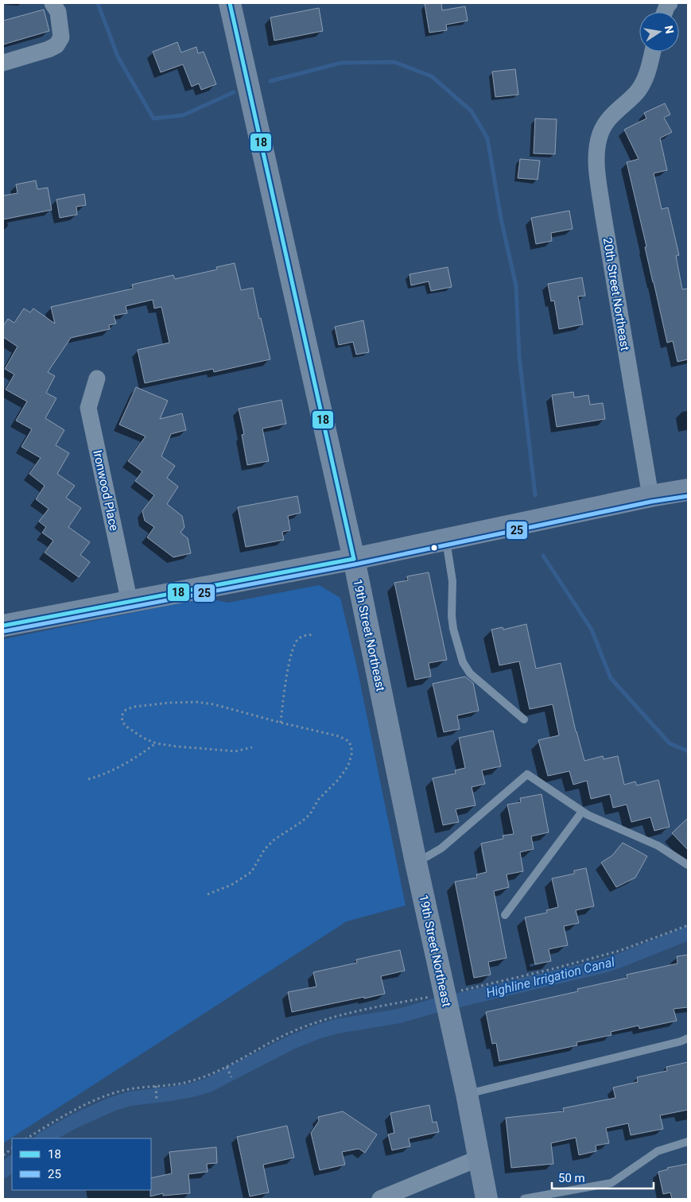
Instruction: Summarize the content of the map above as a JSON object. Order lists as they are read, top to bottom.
{
  "streets": {
    "street": ["20th Street Northeast", "Ironwood Place", "19th Street Northeast"]
  },
  "water": ["Highline Irrigation Canal"],
  "lines": ["transit line 18", "transit line 25"],
  "legend": ["18", "25"],
  "scale_bar": "50 m",
  "north": "right"
}
